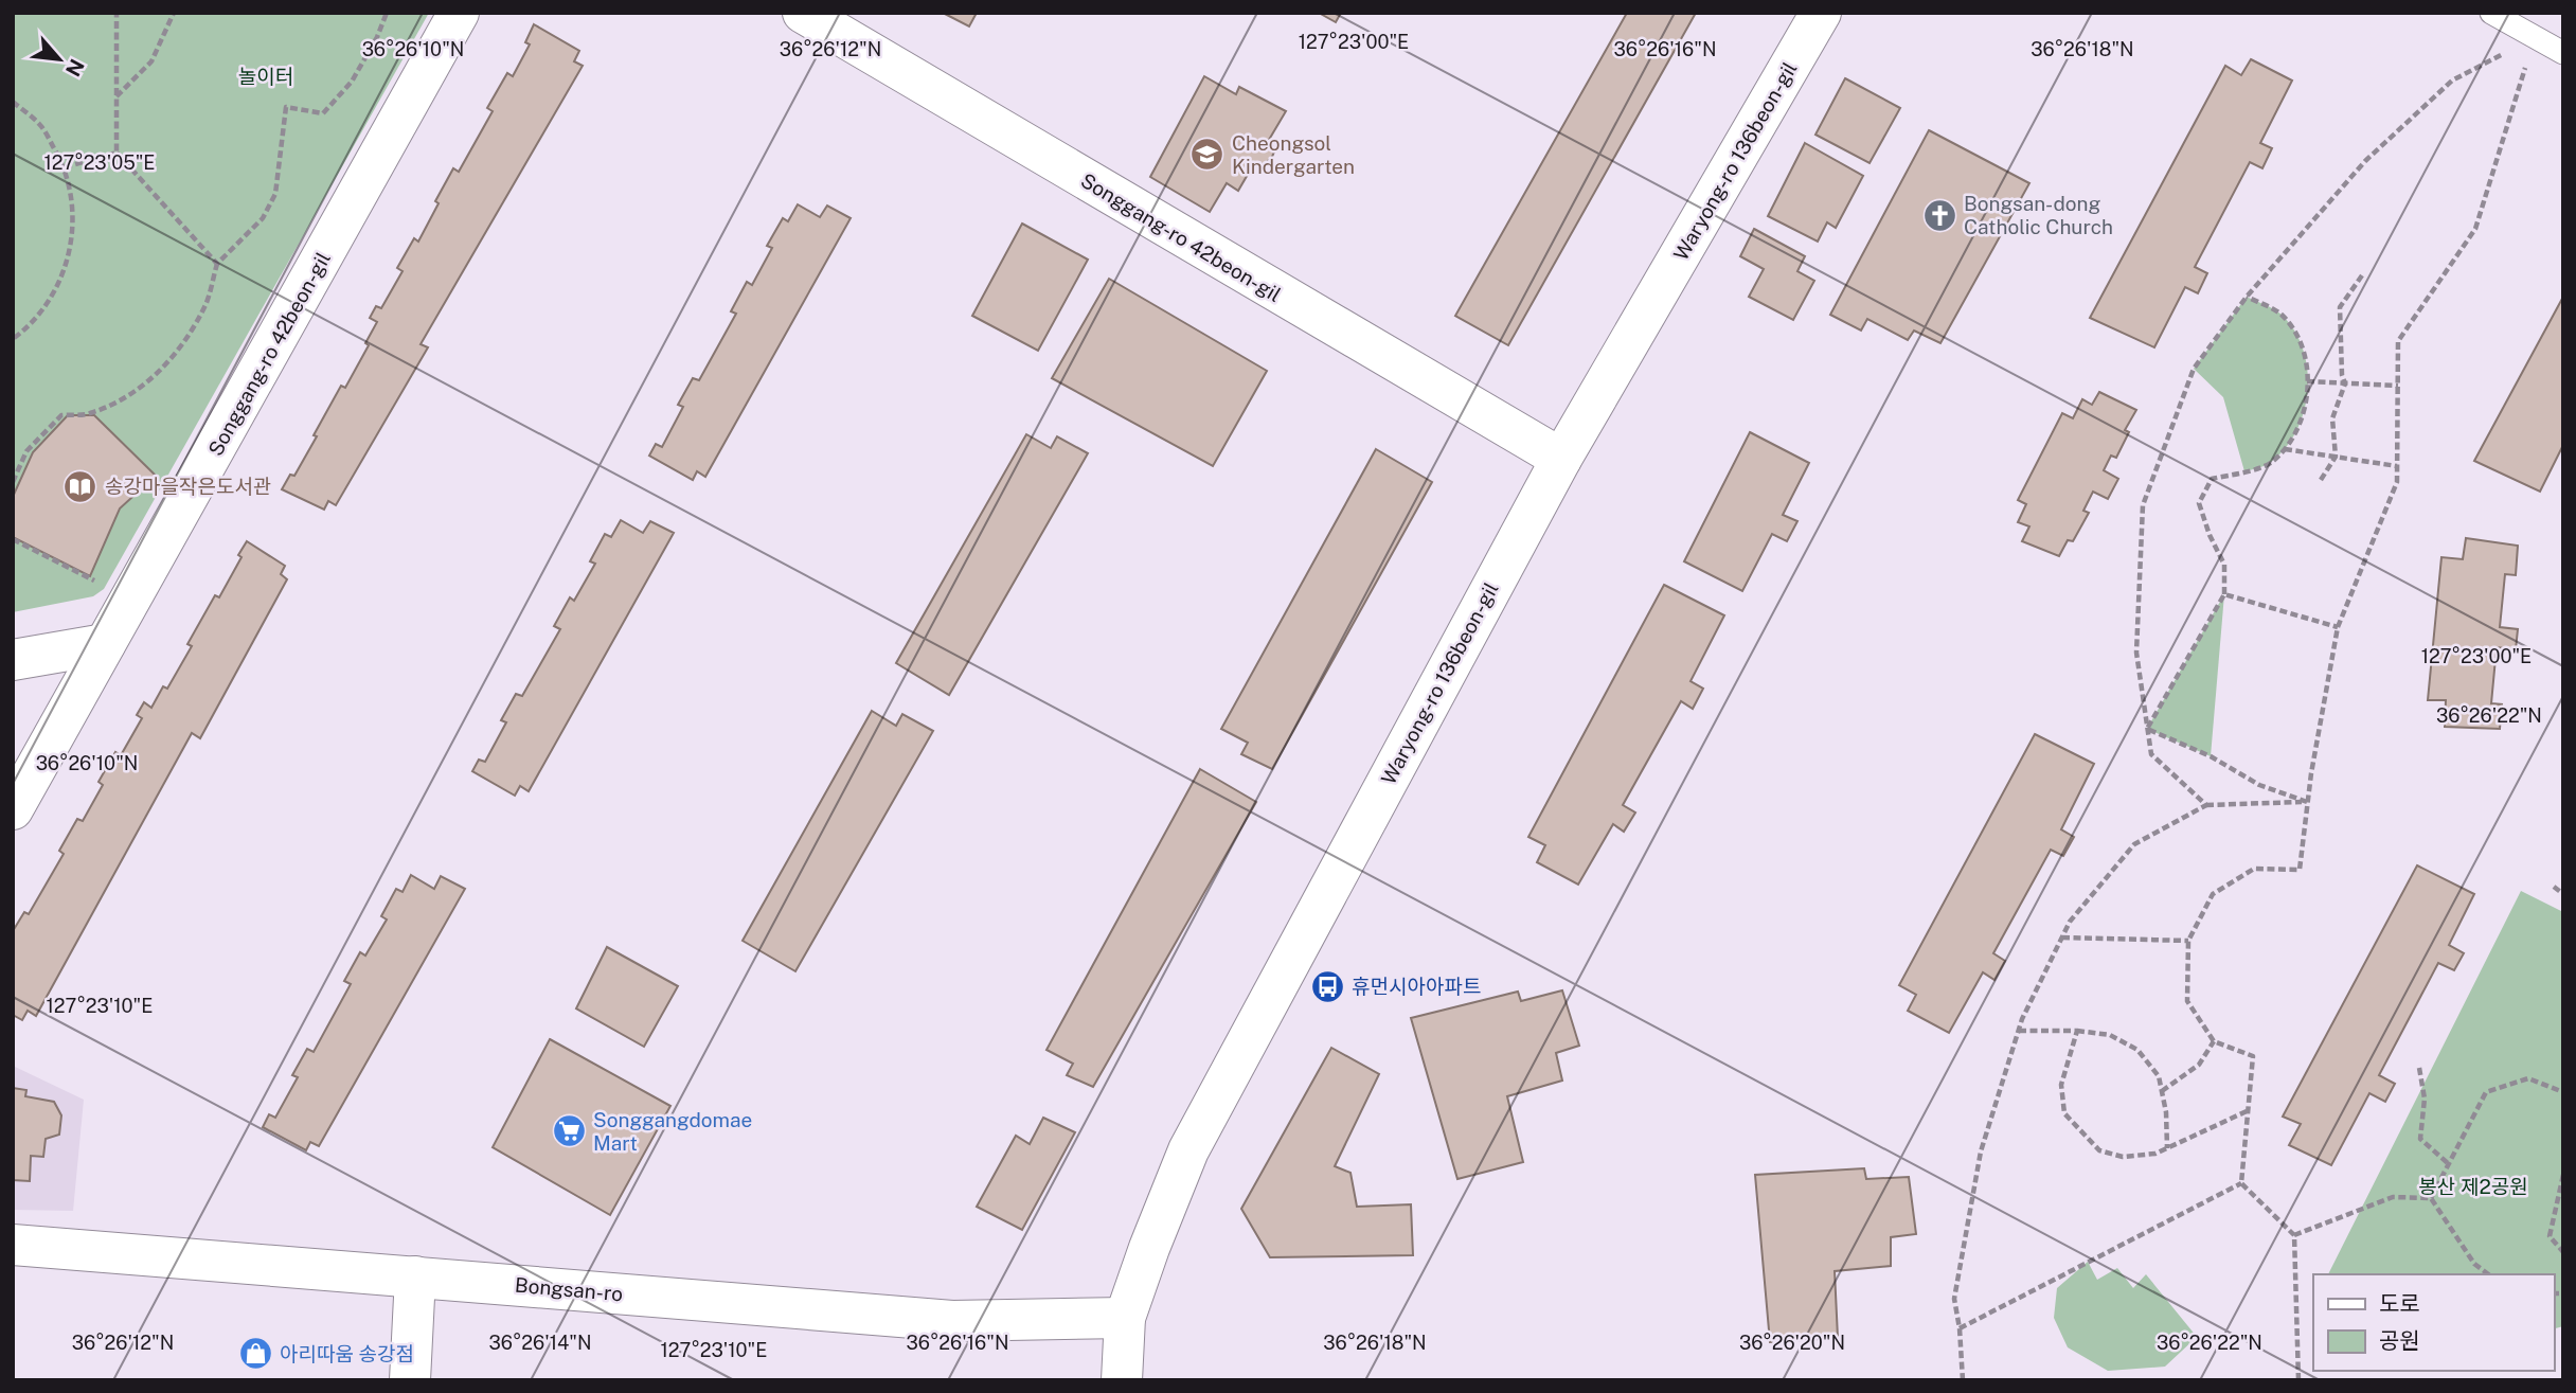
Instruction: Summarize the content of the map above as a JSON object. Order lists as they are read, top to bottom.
{
  "streets": {
    "main road": ["Waryong-ro 136beon-gil", "Songgang-ro 42beon-gil", "Bongsan-ro"]
  },
  "crossings": [
    ["Waryong-ro 136beon-gil", "Songgang-ro 42beon-gil"],
    ["Waryong-ro 136beon-gil", "Bongsan-ro"]
  ],
  "parks": ["놀이터", "봉산 제2공원"],
  "places": {
    "school or university": ["Cheongsol Kindergarten"],
    "church": ["Bongsan-dong Catholic Church"],
    "library": ["송강마을작은도서관"],
    "bus stop": ["휴먼시아아파트"],
    "supermarket": ["Songgangdomae Mart"],
    "shop": ["아리따움 송강점"]
  },
  "legend": ["도로", "공원"],
  "north": "bottom right",
  "coordinates": [
    "127°23'00\"E",
    "36°26'10\"N",
    "36°26'12\"N",
    "36°26'16\"N",
    "36°26'18\"N",
    "127°23'05\"E",
    "36°26'22\"N",
    "127°23'10\"E",
    "36°26'14\"N",
    "36°26'20\"N"
  ]
}
